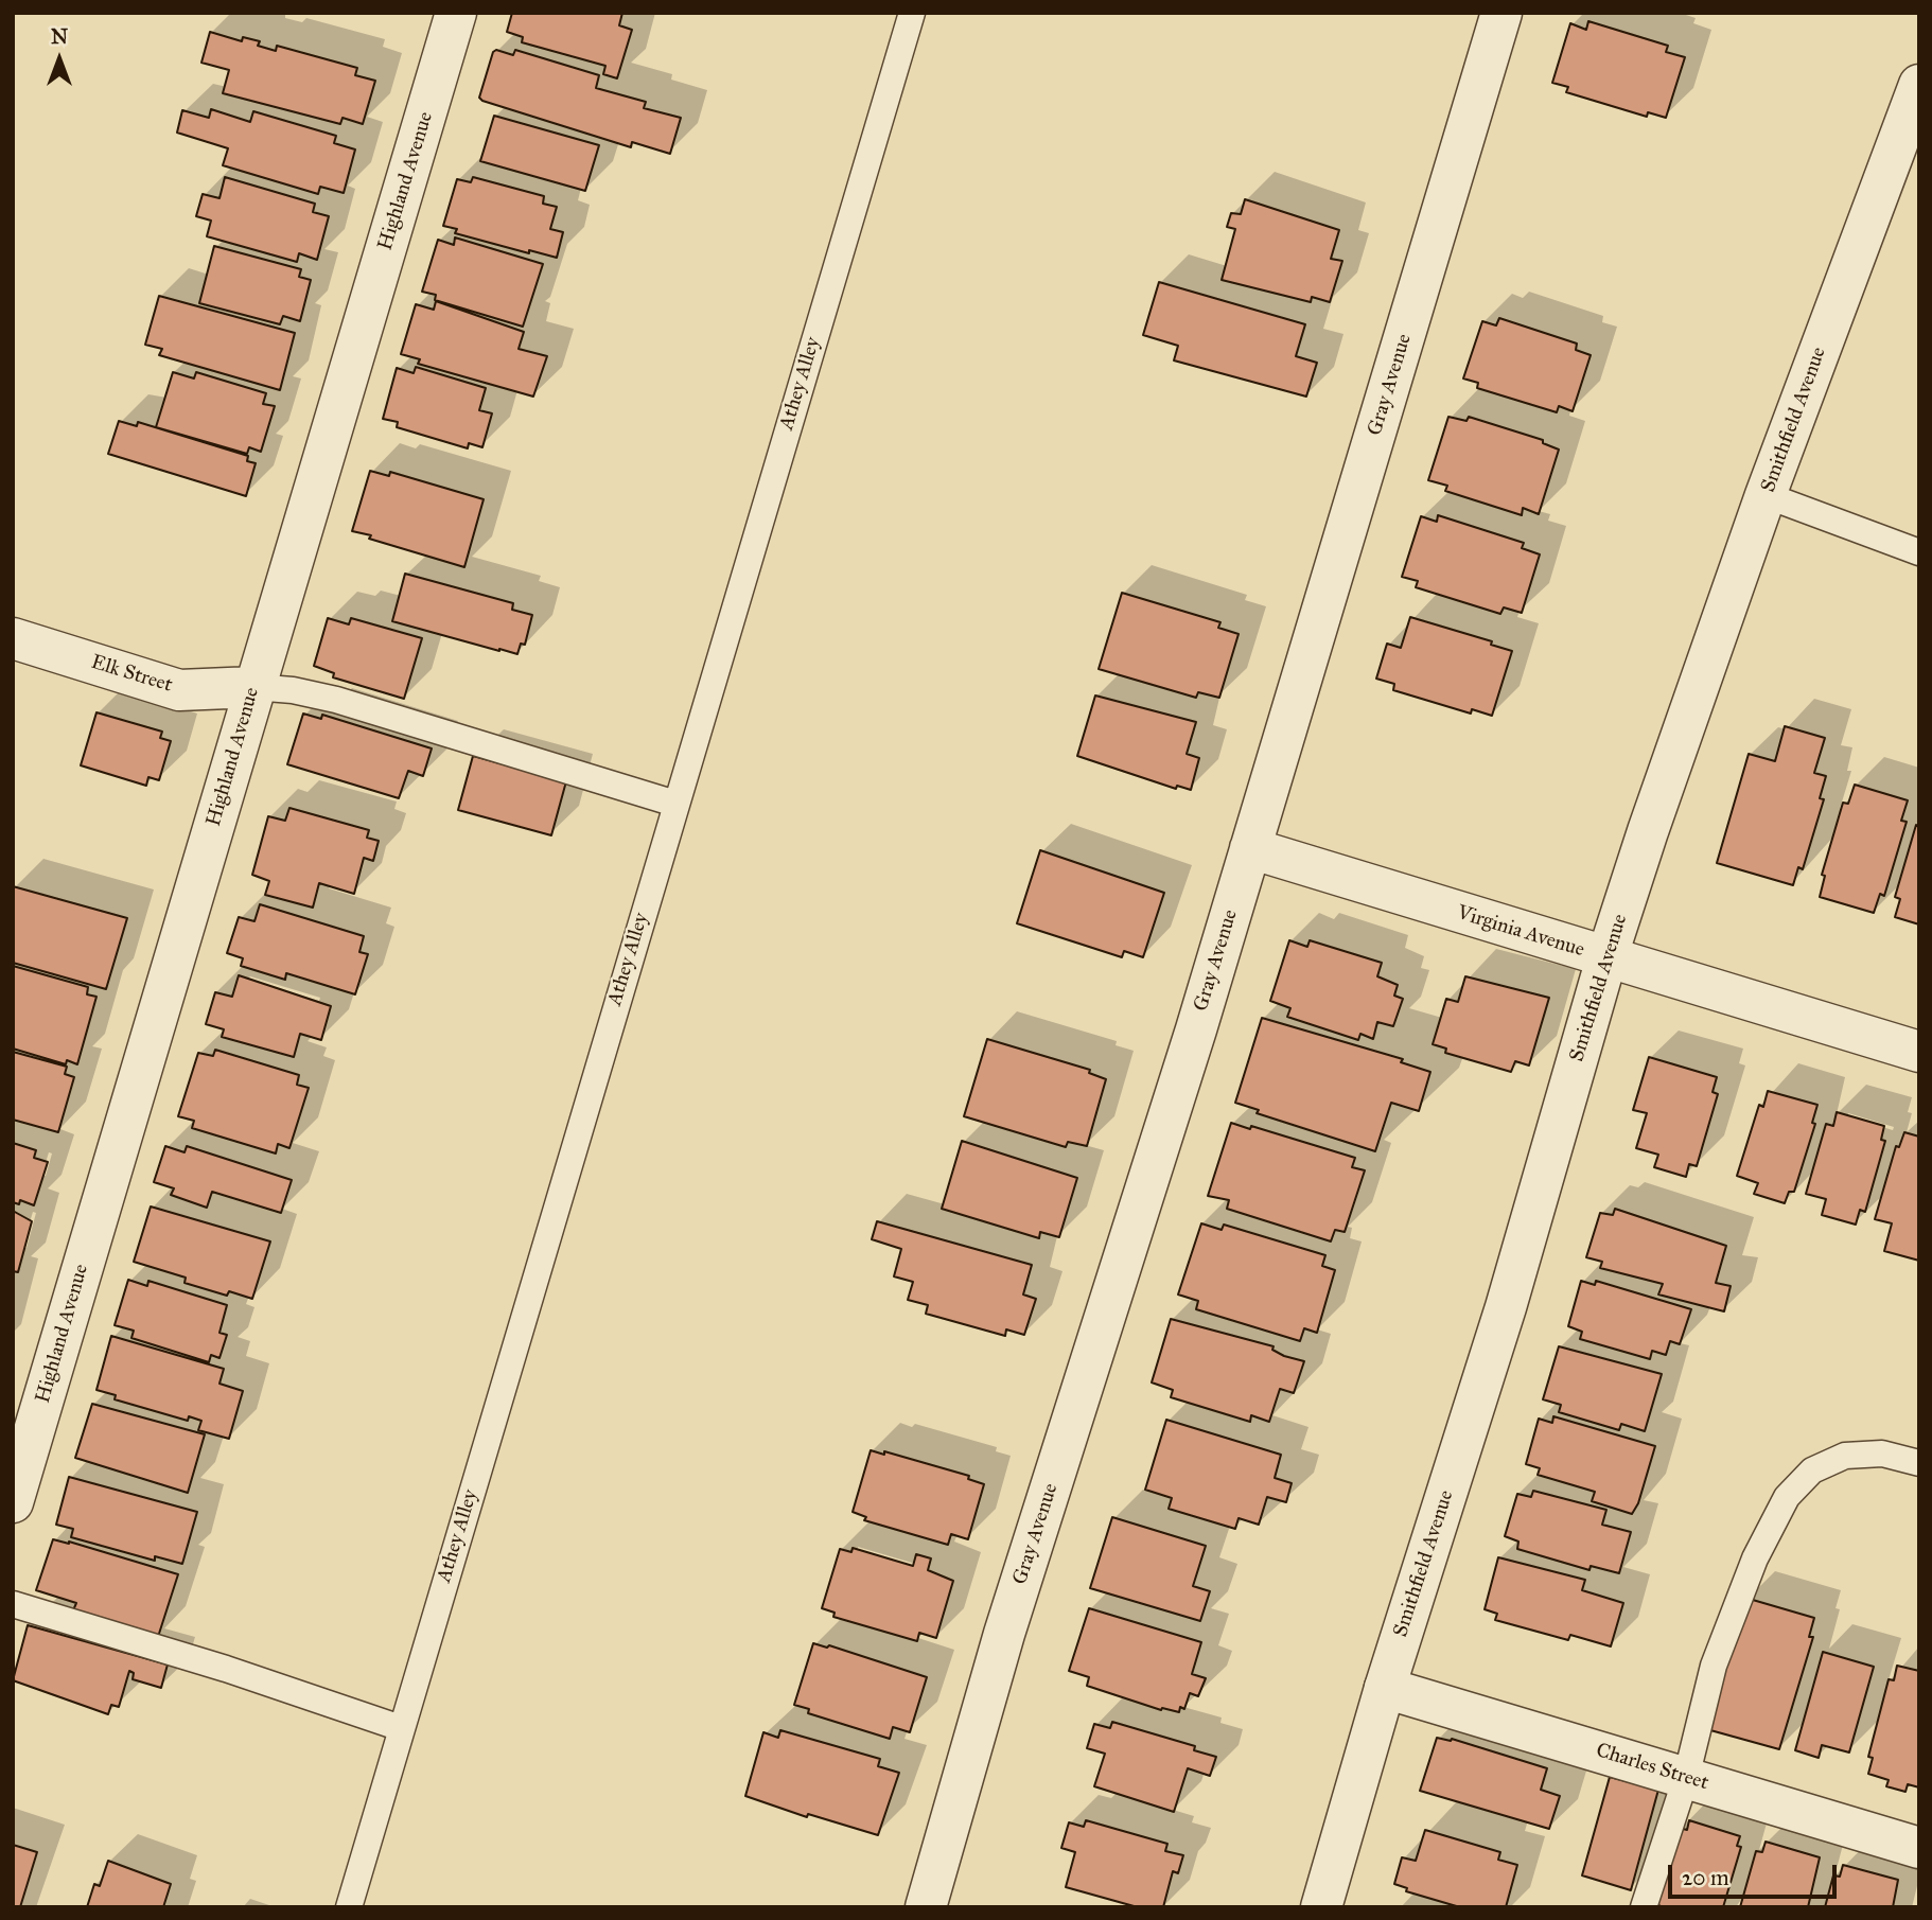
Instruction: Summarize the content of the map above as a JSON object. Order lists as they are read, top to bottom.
{
  "streets": {
    "street": [
      "Highland Avenue",
      "Gray Avenue",
      "Smithfield Avenue",
      "Elk Street",
      "Virginia Avenue",
      "Charles Street"
    ],
    "lane": ["Athey Alley"]
  },
  "crossings": [
    ["Highland Avenue", "Elk Street"],
    ["Gray Avenue", "Virginia Avenue"],
    ["Smithfield Avenue", "Virginia Avenue"],
    ["Smithfield Avenue", "Charles Street"]
  ],
  "scale_bar": "20 m",
  "north": "top"
}
